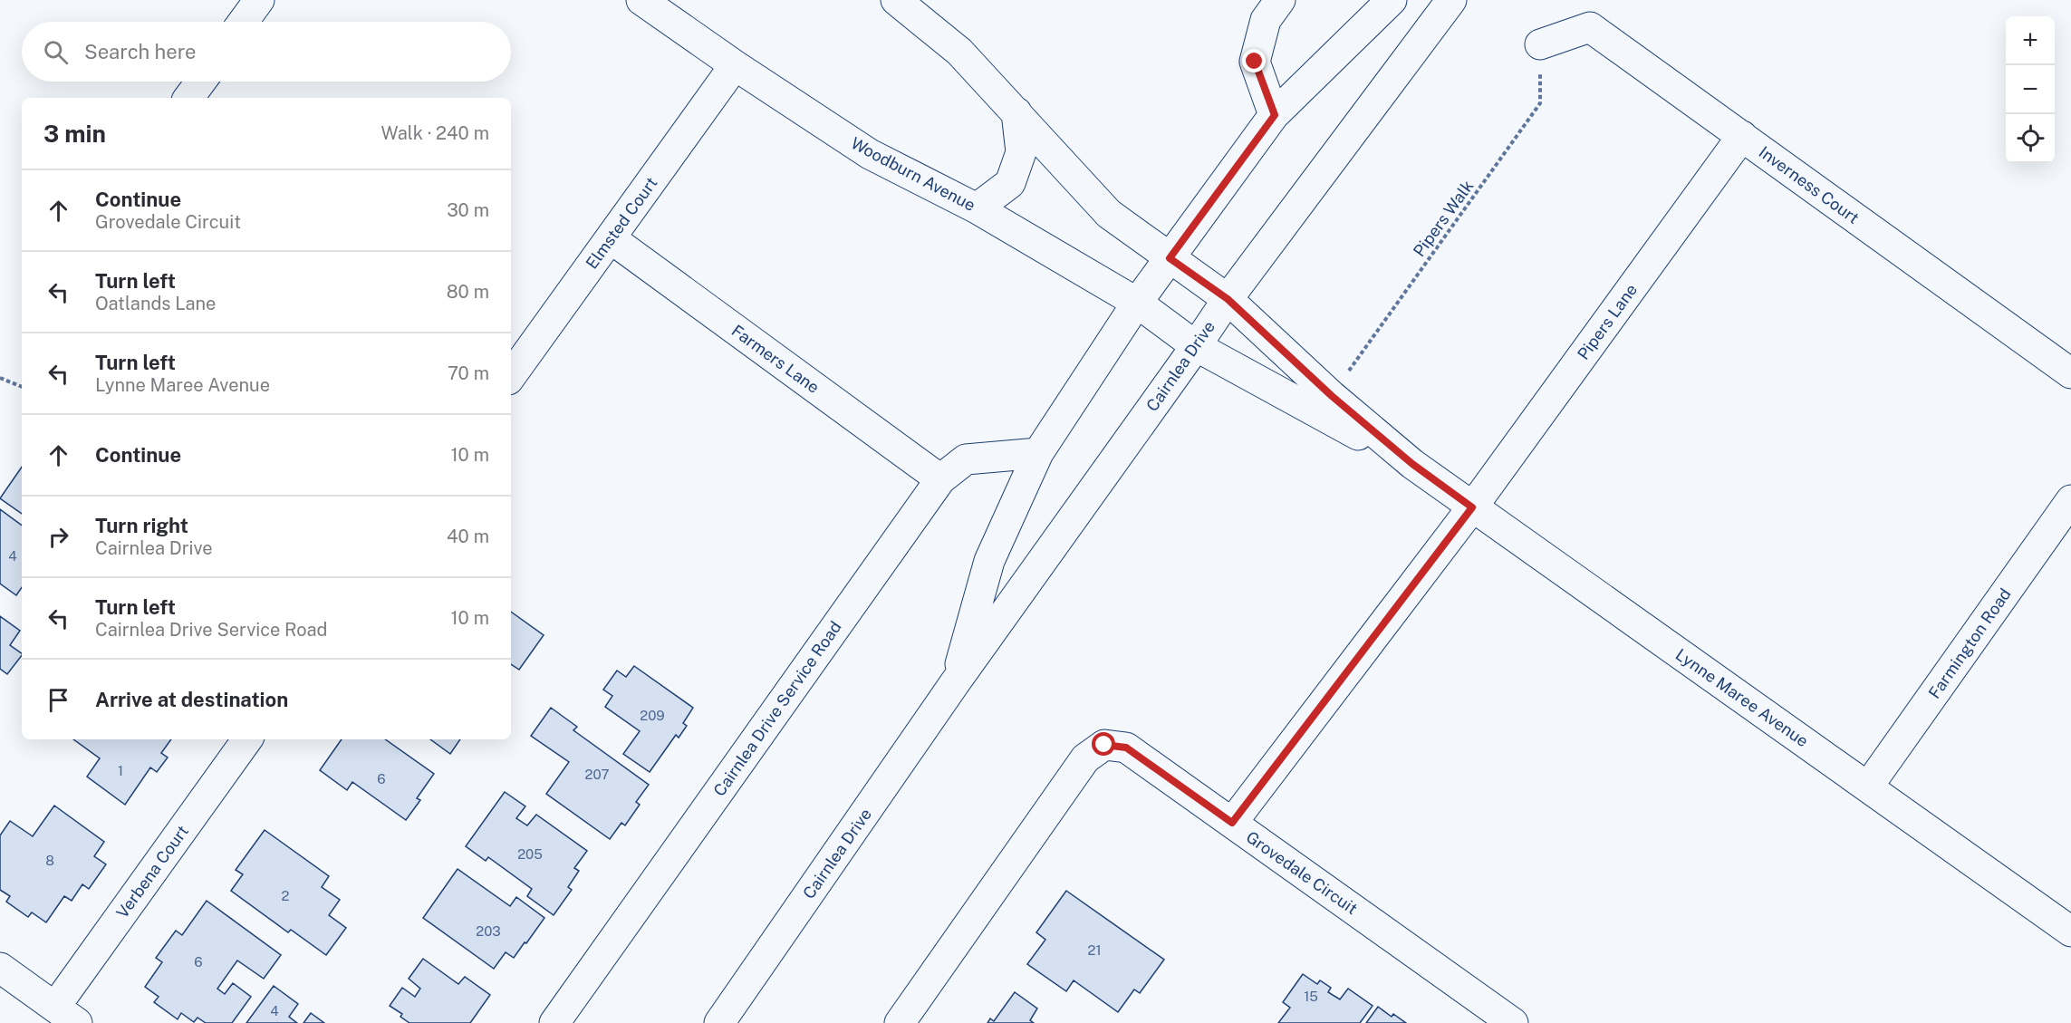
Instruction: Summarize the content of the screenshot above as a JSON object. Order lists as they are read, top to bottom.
{
  "streets": {
    "street": [
      "Woodburn Avenue",
      "Inverness Court",
      "Elmsted Court",
      "Pipers Lane",
      "Farmers Lane",
      "Cairnlea Drive",
      "Farmington Road",
      "Lynne Maree Avenue",
      "Cairnlea Drive Service Road",
      "Verbena Court",
      "Grovedale Circuit"
    ],
    "path": ["Pipers Walk"]
  },
  "crossings": [
    ["Woodburn Avenue", "Elmsted Court"],
    ["Woodburn Avenue", "Cairnlea Drive"],
    ["Woodburn Avenue", "Lynne Maree Avenue"],
    ["Inverness Court", "Pipers Walk"],
    ["Inverness Court", "Pipers Lane"],
    ["Pipers Walk", "Lynne Maree Avenue"],
    ["Elmsted Court", "Farmers Lane"],
    ["Pipers Lane", "Lynne Maree Avenue"],
    ["Pipers Lane", "Grovedale Circuit"],
    ["Farmers Lane", "Cairnlea Drive Service Road"],
    ["Cairnlea Drive", "Lynne Maree Avenue"],
    ["Cairnlea Drive", "Cairnlea Drive Service Road"],
    ["Farmington Road", "Lynne Maree Avenue"]
  ],
  "house_numbers": [
    "4",
    "209",
    "1",
    "207",
    "6",
    "205",
    "8",
    "2",
    "203",
    "21",
    "6",
    "15",
    "4"
  ],
  "page": {
    "map_buttons": ["+", "−"],
    "search": "Search here",
    "heading": ["3 min", "Walk · 240 m"],
    "list": [
      ["Continue", "Grovedale Circuit", "30 m"],
      ["Turn left", "Oatlands Lane", "80 m"],
      ["Turn left", "Lynne Maree Avenue", "70 m"],
      ["Continue", "10 m"],
      ["Turn right", "Cairnlea Drive", "40 m"],
      ["Turn left", "Cairnlea Drive Service Road", "10 m"],
      "Arrive at destination"
    ]
  }
}
